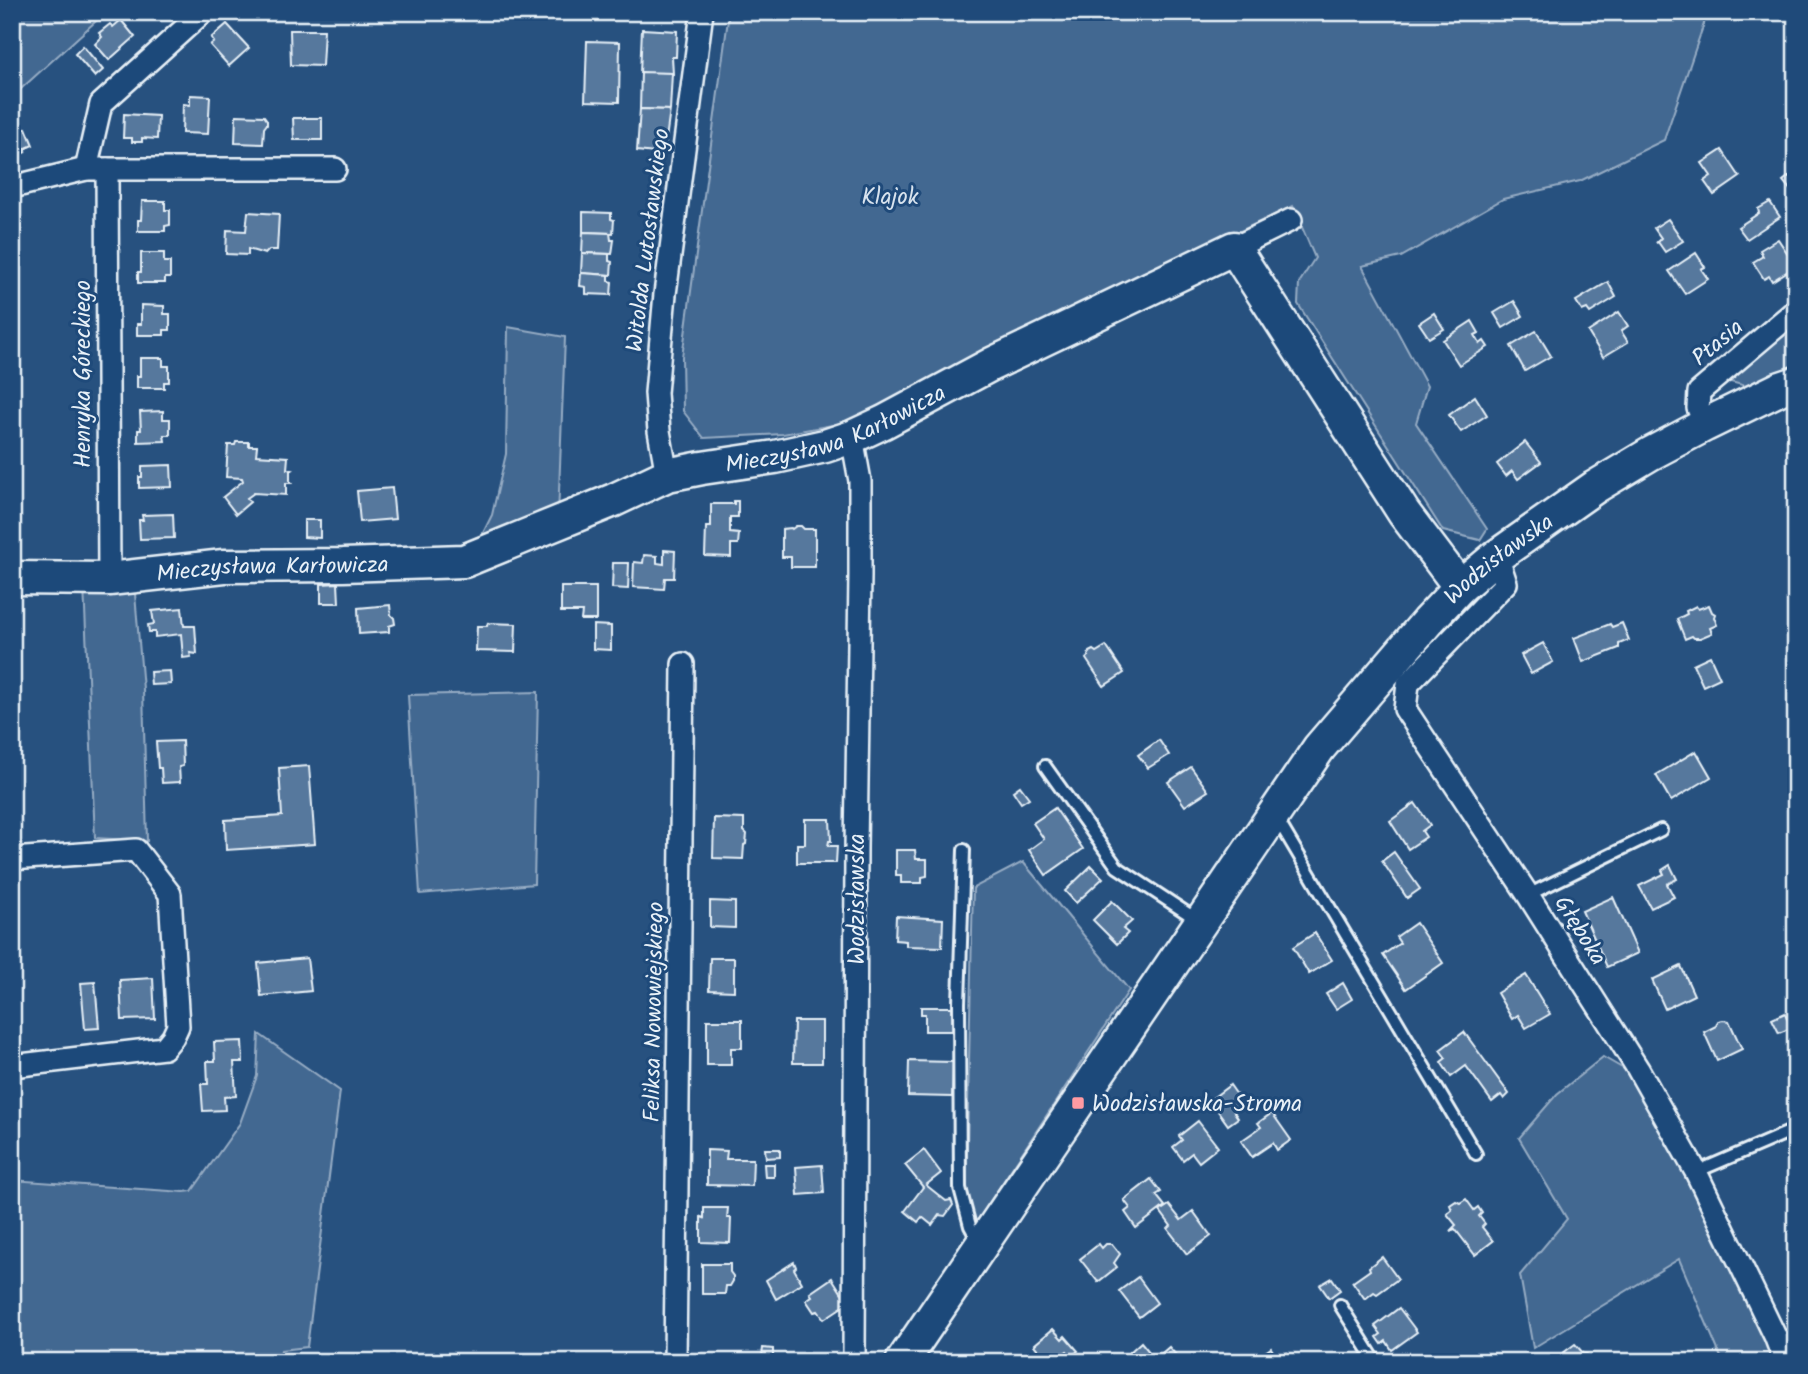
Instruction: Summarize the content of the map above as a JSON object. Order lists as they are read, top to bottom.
{
  "streets": {
    "street": [
      "Witolda Lutosławskiego",
      "Ptasia",
      "Henryka Góreckiego",
      "Mieczysława Karłowicza",
      "Wodzisławska",
      "Głęboka",
      "Feliksa Nowowiejskiego"
    ]
  },
  "crossings": [
    ["Witolda Lutosławskiego", "Mieczysława Karłowicza"],
    ["Ptasia", "Wodzisławska"],
    ["Henryka Góreckiego", "Mieczysława Karłowicza"],
    ["Mieczysława Karłowicza", "Wodzisławska"],
    ["Wodzisławska", "Głęboka"]
  ],
  "parks": ["Klajok"],
  "places": {
    "transit": ["Wodzisławska-Stroma"]
  }
}
